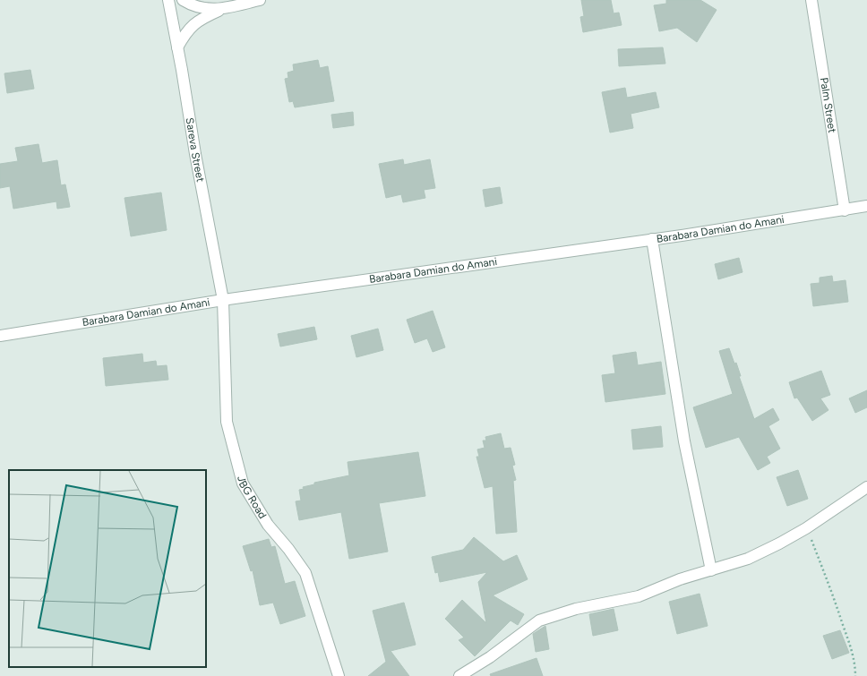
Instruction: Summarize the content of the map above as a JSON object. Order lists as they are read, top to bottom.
{
  "streets": {
    "street": [
      "Palm Street",
      "Sareva Street",
      "Barabara Damian do Amani",
      "JBG Road"
    ]
  },
  "crossings": [
    ["Palm Street", "Barabara Damian do Amani"],
    ["Sareva Street", "Barabara Damian do Amani"],
    ["Sareva Street", "JBG Road"],
    ["Barabara Damian do Amani", "JBG Road"]
  ]
}
